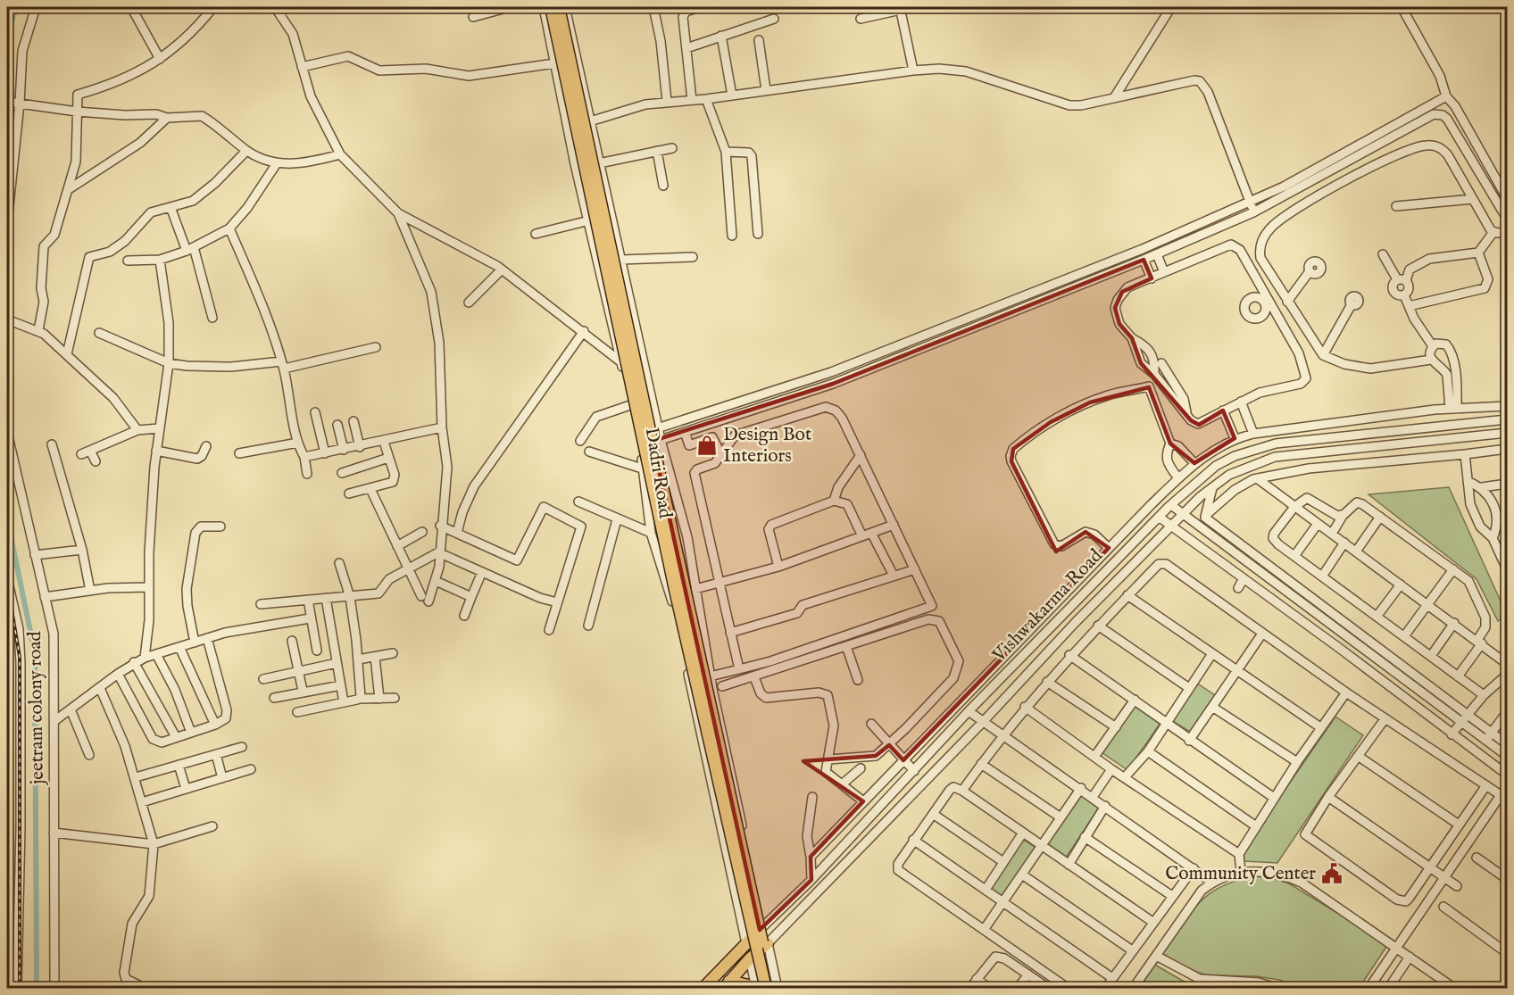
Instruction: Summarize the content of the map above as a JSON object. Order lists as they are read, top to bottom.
{
  "streets": {
    "main road": ["Vishwakarma Road"],
    "street": ["Dadri Road", "jeetram colony road"]
  },
  "crossings": [
    ["Dadri Road", "Vishwakarma Road"]
  ],
  "places": {
    "shop": ["Design Bot Interiors"],
    "public building": ["Community Center"]
  }
}
